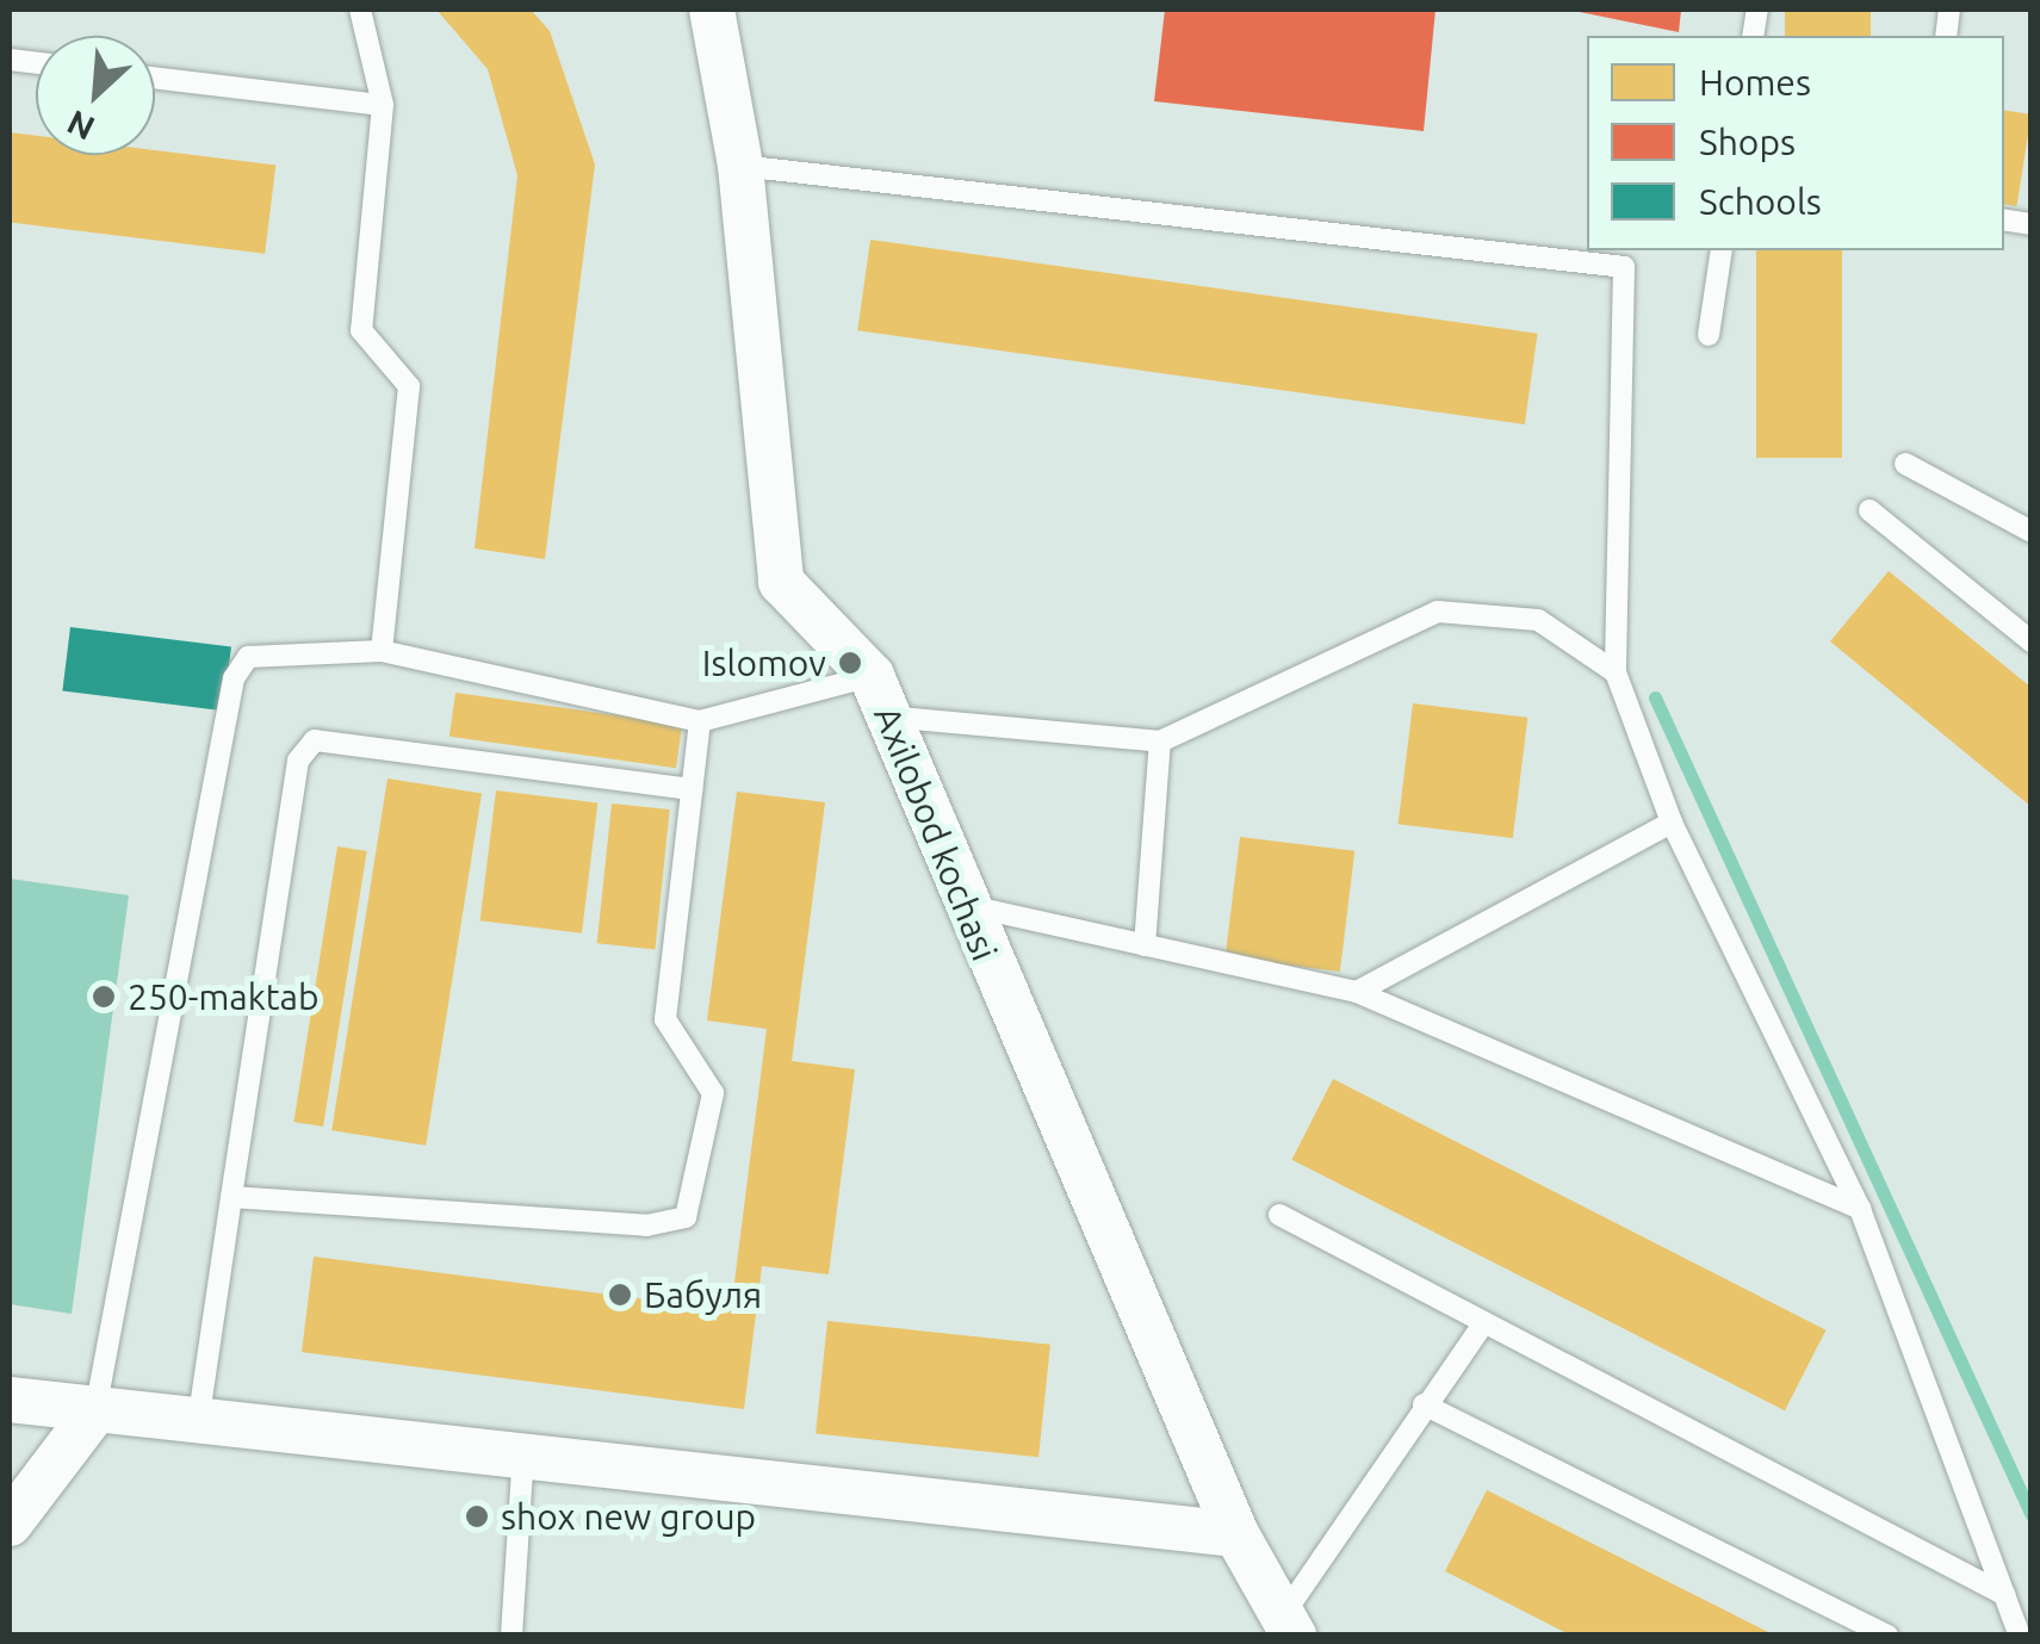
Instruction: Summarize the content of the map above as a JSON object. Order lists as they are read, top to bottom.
{
  "streets": {
    "street": ["Axilobod kochasi"]
  },
  "places": [
    "Islomov",
    "250-maktab",
    "Бабуля",
    "shox new group"
  ],
  "legend": ["Homes", "Shops", "Schools"],
  "north": "bottom left"
}
